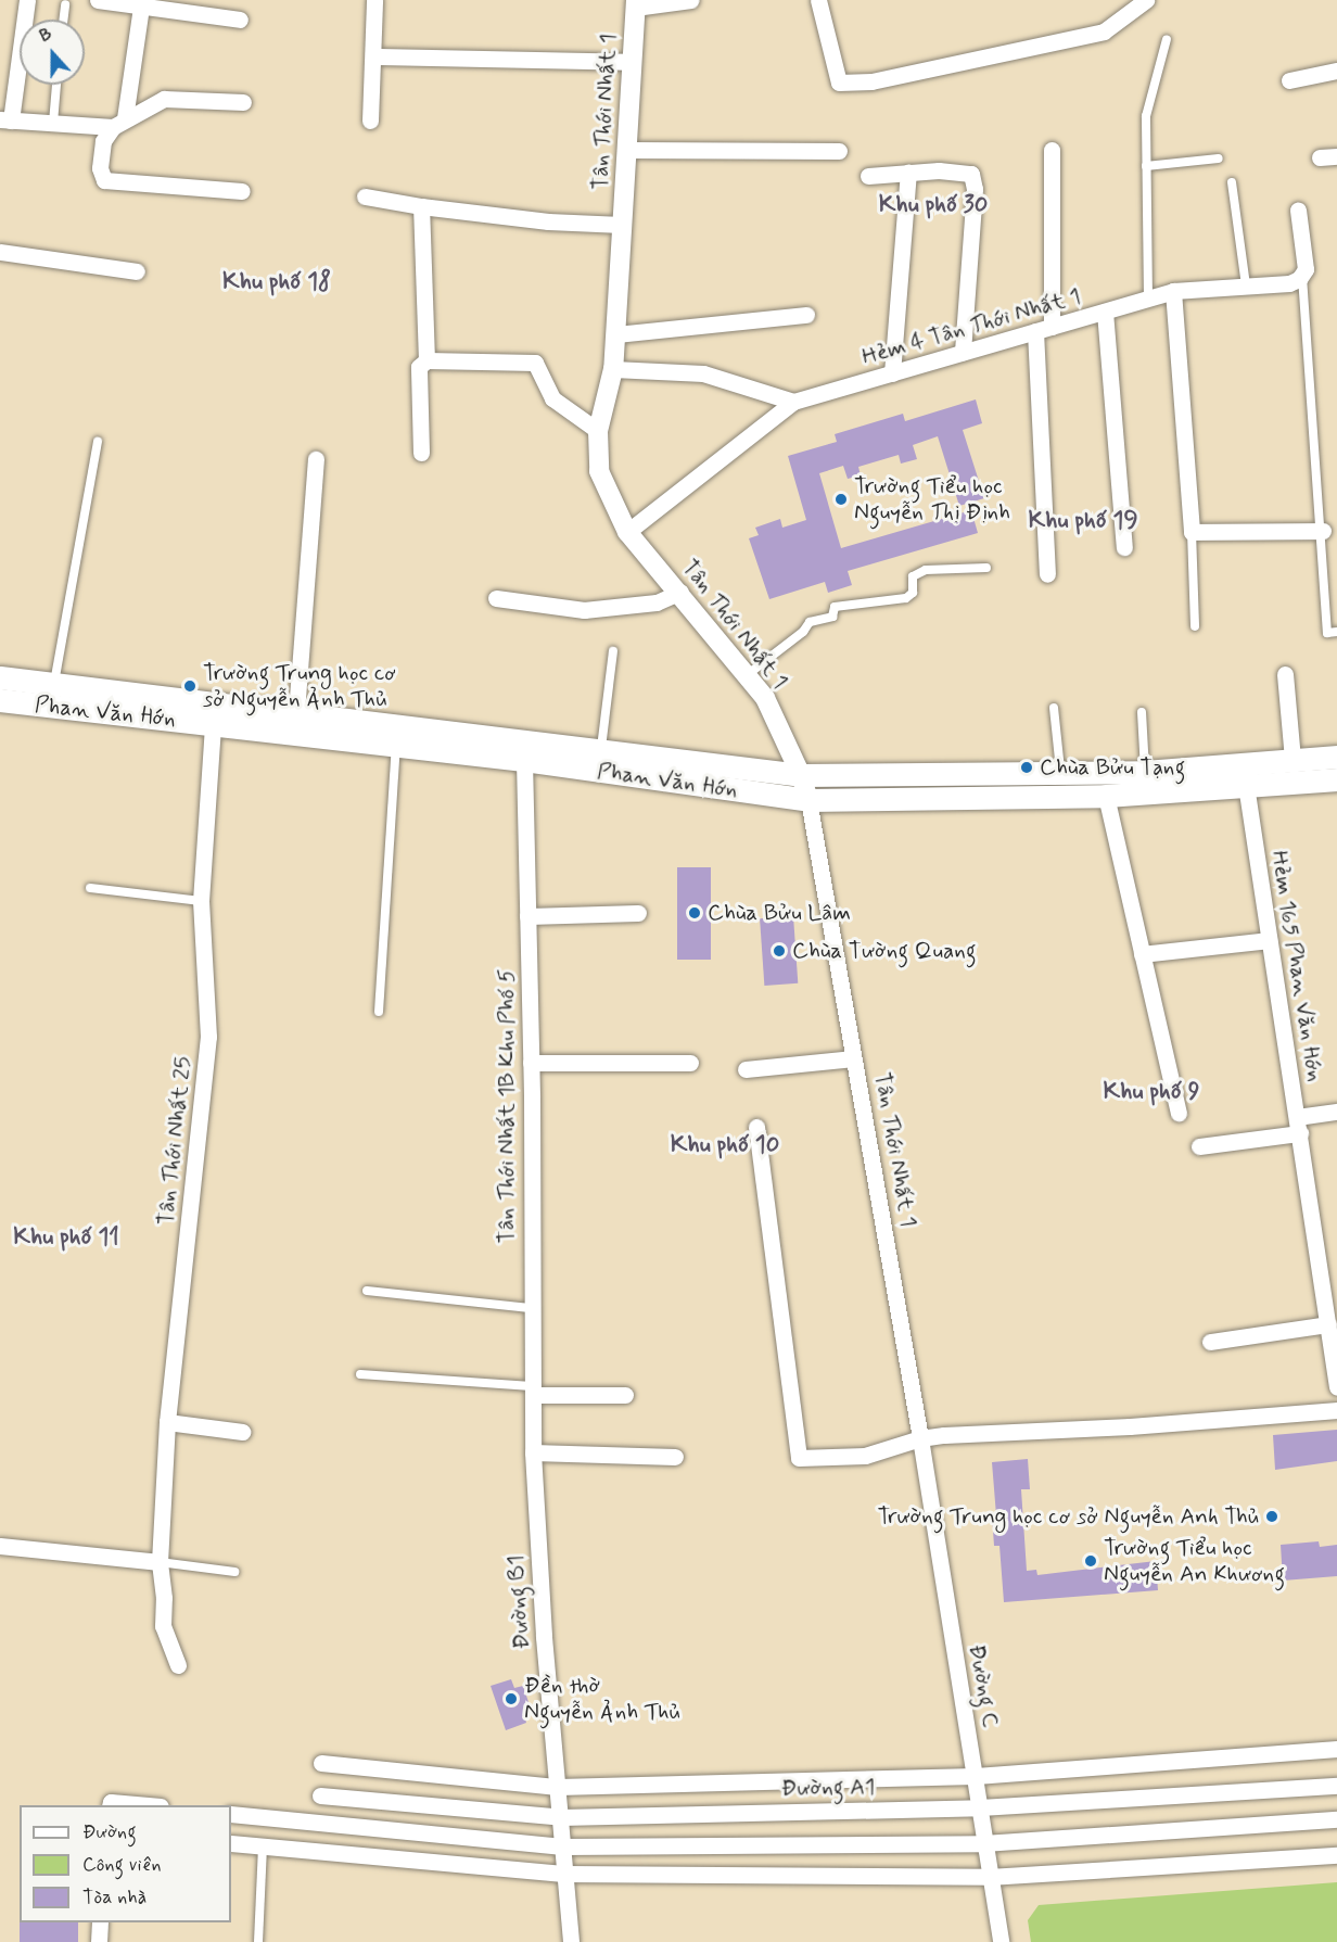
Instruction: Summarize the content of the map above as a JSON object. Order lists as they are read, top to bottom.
{
  "streets": {
    "main road": ["Phan Văn Hớn"],
    "street": [
      "Tân Thới Nhất 1",
      "Hẻm 4 Tân Thới Nhất 1",
      "Hẻm 165 Phan Văn Hớn",
      "Tân Thới Nhất 1B Khu Phố 5",
      "Tân Thới Nhất 25",
      "Đường B1",
      "Đường C",
      "Đường A1"
    ]
  },
  "crossings": [
    ["Tân Thới Nhất 1", "Hẻm 4 Tân Thới Nhất 1"],
    ["Tân Thới Nhất 1", "Phan Văn Hớn"],
    ["Tân Thới Nhất 1", "Đường C"],
    ["Phan Văn Hớn", "Hẻm 165 Phan Văn Hớn"],
    ["Phan Văn Hớn", "Tân Thới Nhất 1B Khu Phố 5"],
    ["Phan Văn Hớn", "Tân Thới Nhất 25"],
    ["Tân Thới Nhất 1B Khu Phố 5", "Đường B1"],
    ["Đường B1", "Đường A1"],
    ["Đường C", "Đường A1"]
  ],
  "districts": [
    "Khu phố 30",
    "Khu phố 18",
    "Khu phố 19",
    "Khu phố 9",
    "Khu phố 10",
    "Khu phố 11"
  ],
  "places": [
    "Trường Tiểu học Nguyễn Thị Định",
    "Trường Trung học cơ sở Nguyễn Ảnh Thủ",
    "Chùa Bửu Tạng",
    "Chùa Bửu Lâm",
    "Chùa Tường Quang",
    "Trường Trung học cơ sở Nguyễn Anh Thủ",
    "Trường Tiểu học Nguyễn An Khương",
    "Đền thờ Nguyễn Ảnh Thủ"
  ],
  "legend": ["Đường", "Công viên", "Tòa nhà"],
  "north": "top"
}
